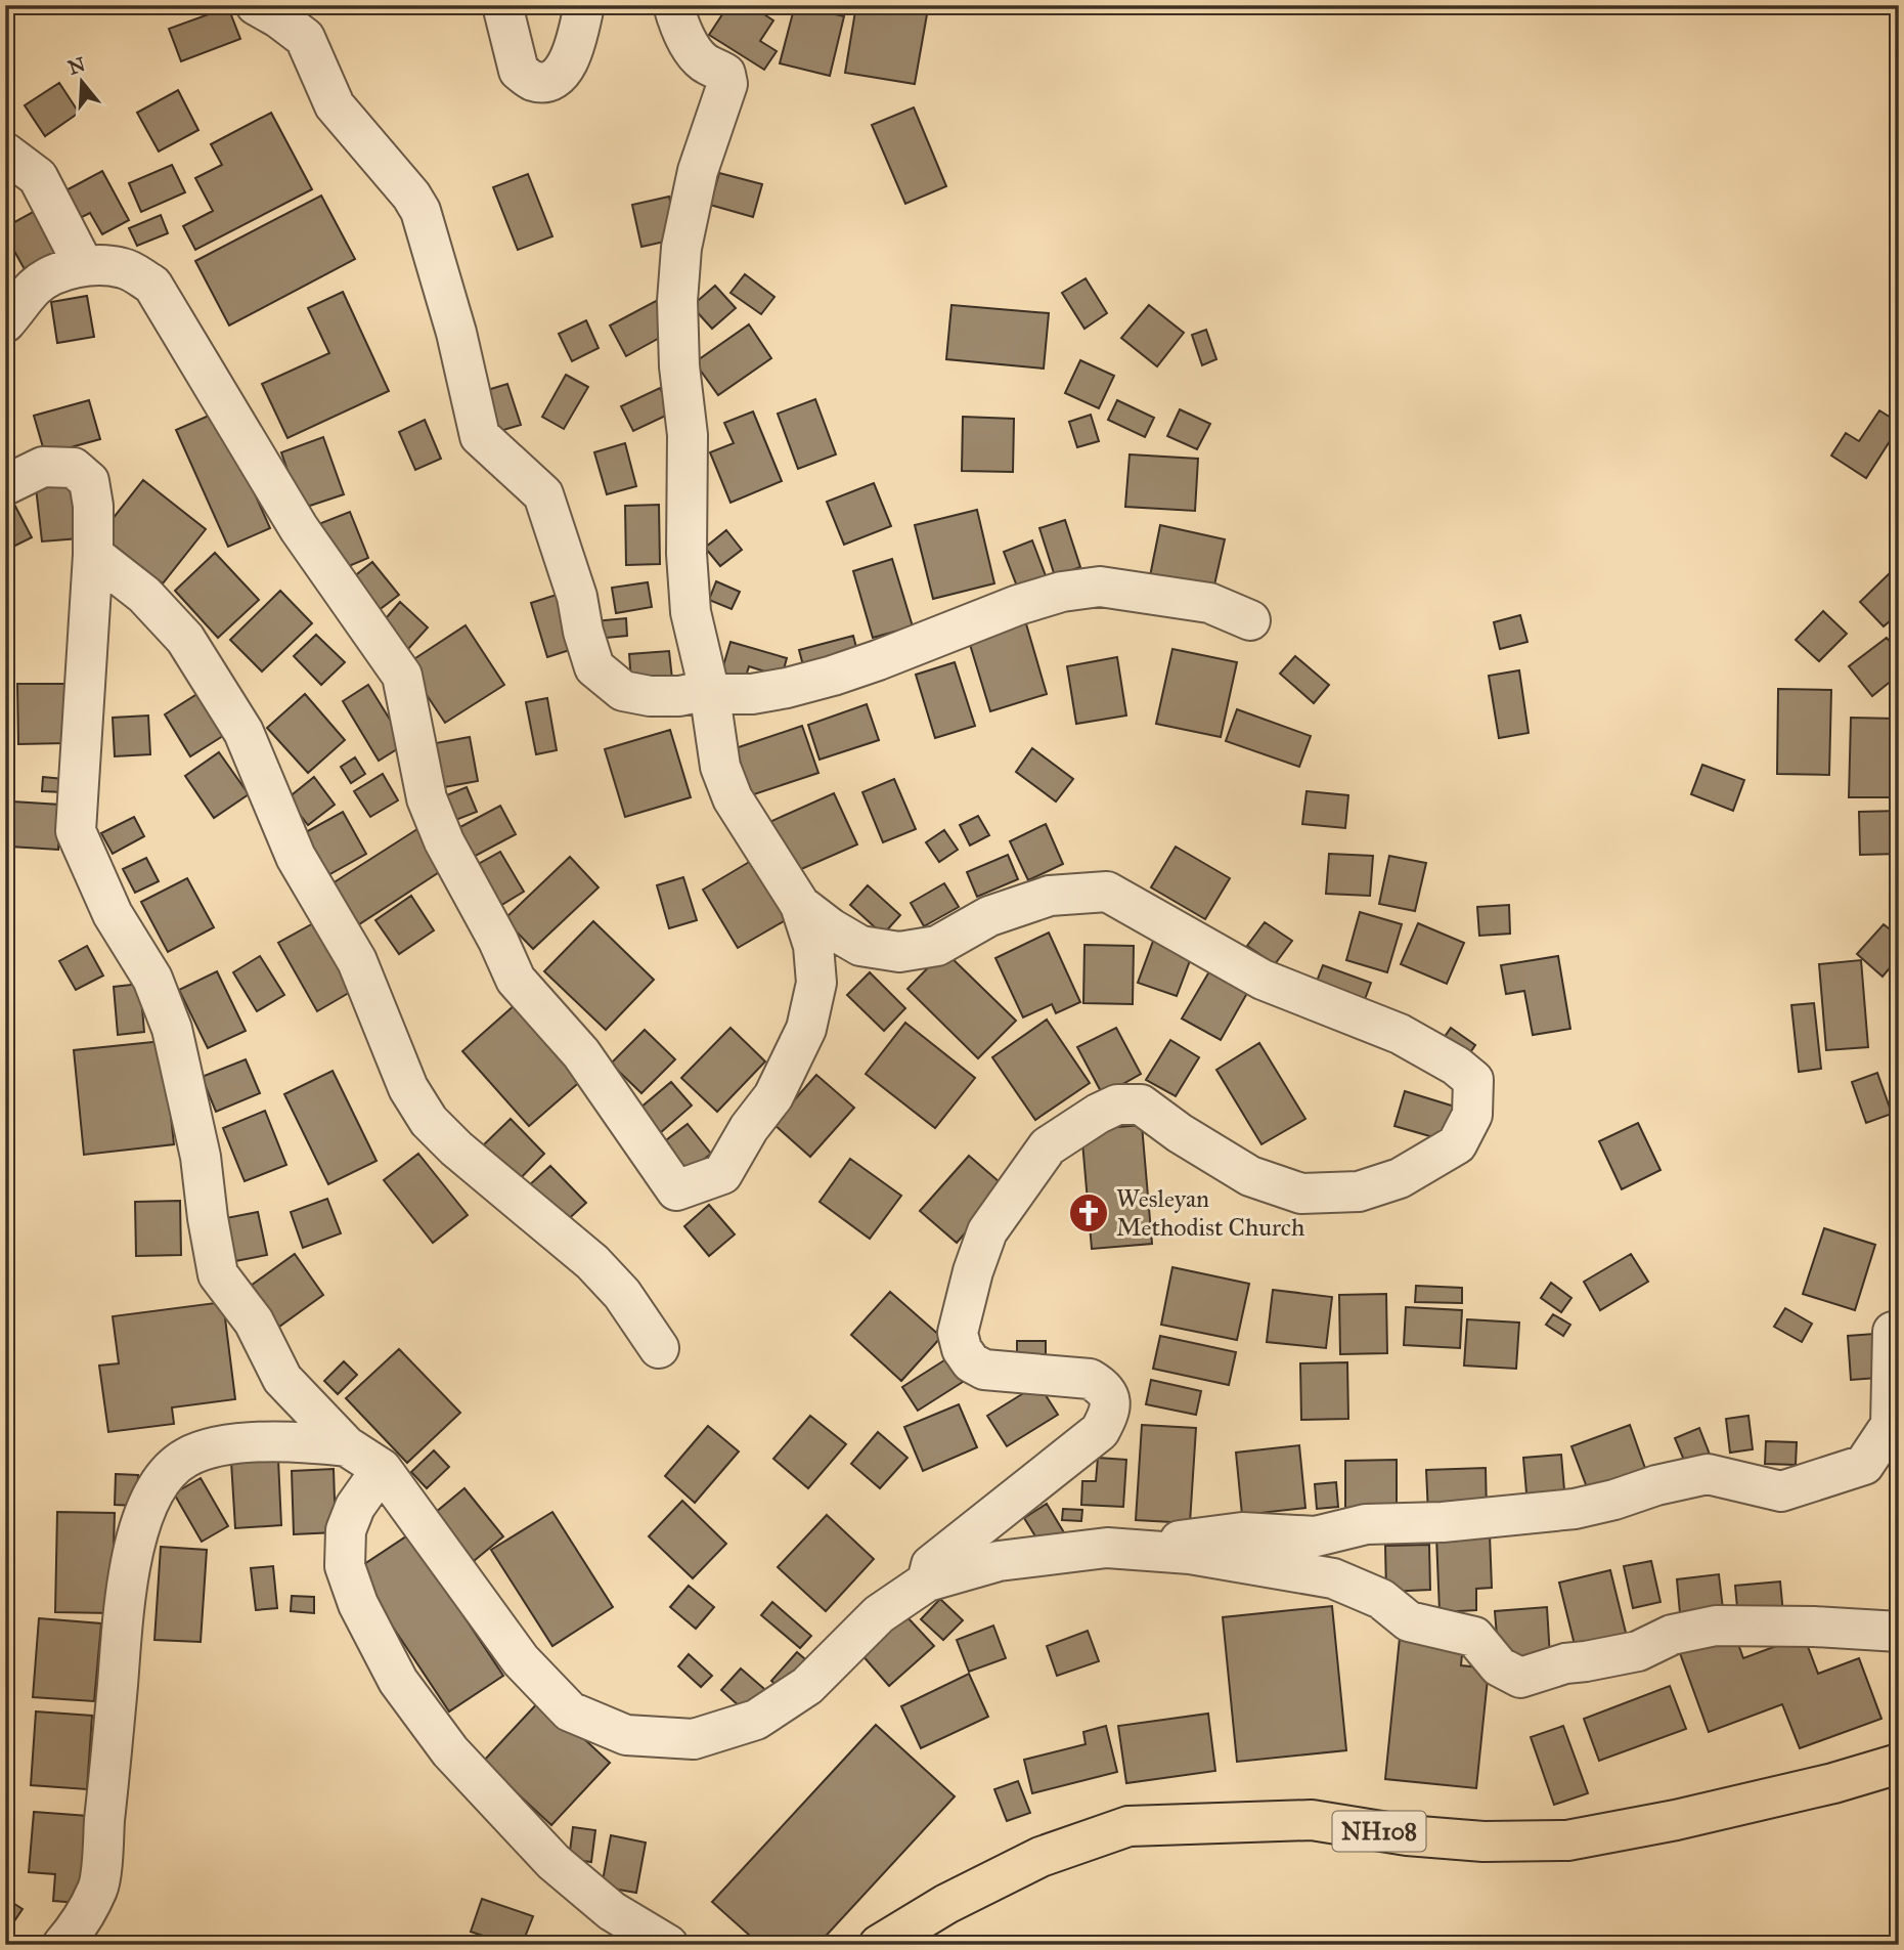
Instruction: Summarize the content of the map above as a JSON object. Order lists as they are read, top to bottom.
{
  "streets": {
    "highway": ["NH108"]
  },
  "places": {
    "church": ["Wesleyan Methodist Church"]
  },
  "north": "top"
}
